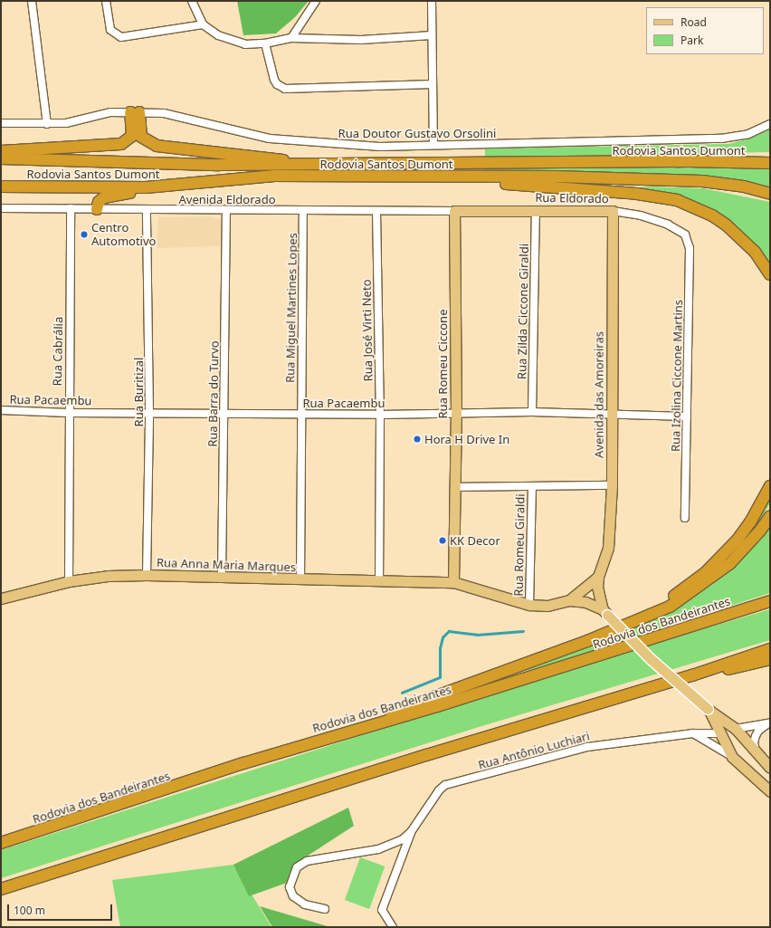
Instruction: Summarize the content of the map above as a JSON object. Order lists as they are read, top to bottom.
{
  "streets": {
    "highway": ["Rodovia Santos Dumont", "Rodovia dos Bandeirantes"],
    "main road": [
      "Rua Eldorado",
      "Rua Romeu Ciccone",
      "Avenida das Amoreiras",
      "Rua Anna Maria Marques"
    ],
    "street": [
      "Rua Doutor Gustavo Orsolini",
      "Avenida Eldorado",
      "Rua Miguel Martines Lopes",
      "Rua Zilda Ciccone Giraldi",
      "Rua José Virti Neto",
      "Rua Cabrália",
      "Rua Izolina Ciccone Martins",
      "Rua Buritizal",
      "Rua Barra do Turvo",
      "Rua Pacaembu",
      "Rua Romeu Giraldi",
      "Rua Antônio Luchiari"
    ]
  },
  "crossings": [
    ["Rua Eldorado", "Avenida Eldorado"],
    ["Rua Eldorado", "Rua Zilda Ciccone Giraldi"],
    ["Rua Eldorado", "Rua Romeu Ciccone"],
    ["Rua Eldorado", "Rua Izolina Ciccone Martins"],
    ["Rua Eldorado", "Avenida das Amoreiras"],
    ["Avenida Eldorado", "Rua Miguel Martines Lopes"],
    ["Avenida Eldorado", "Rua José Virti Neto"],
    ["Avenida Eldorado", "Rua Cabrália"],
    ["Avenida Eldorado", "Rua Romeu Ciccone"],
    ["Avenida Eldorado", "Rua Buritizal"],
    ["Avenida Eldorado", "Rua Barra do Turvo"],
    ["Rua Miguel Martines Lopes", "Rua Pacaembu"],
    ["Rua Miguel Martines Lopes", "Rua Anna Maria Marques"],
    ["Rua Zilda Ciccone Giraldi", "Rua Pacaembu"],
    ["Rua José Virti Neto", "Rua Pacaembu"],
    ["Rua José Virti Neto", "Rua Anna Maria Marques"],
    ["Rua Cabrália", "Rua Pacaembu"],
    ["Rua Cabrália", "Rua Anna Maria Marques"],
    ["Rua Romeu Ciccone", "Rua Pacaembu"],
    ["Rua Romeu Ciccone", "Rua Anna Maria Marques"],
    ["Rua Izolina Ciccone Martins", "Rua Pacaembu"],
    ["Rua Buritizal", "Rua Pacaembu"],
    ["Rua Buritizal", "Rua Anna Maria Marques"],
    ["Rua Barra do Turvo", "Rua Pacaembu"],
    ["Rua Barra do Turvo", "Rua Anna Maria Marques"],
    ["Avenida das Amoreiras", "Rua Pacaembu"]
  ],
  "places": ["Centro Automotivo", "Hora H Drive In", "KK Decor"],
  "legend": ["Road", "Park"],
  "scale_bar": "100 m"
}
